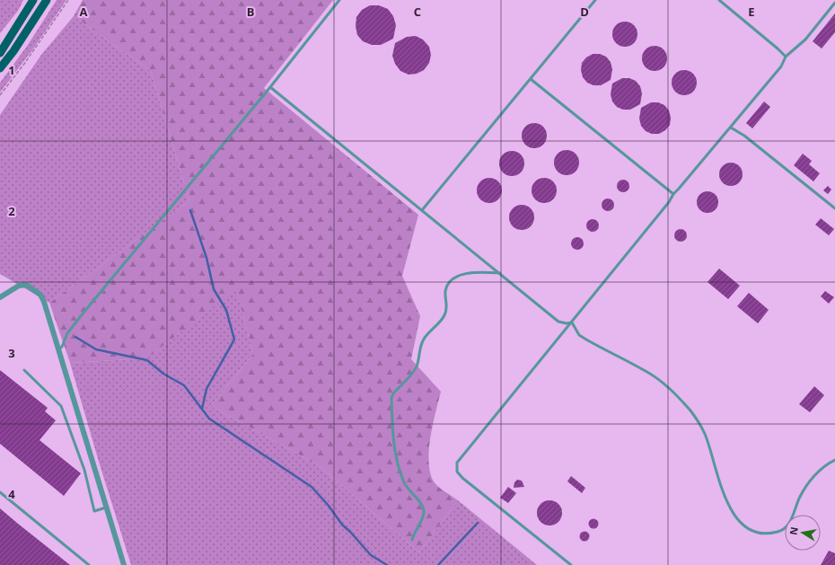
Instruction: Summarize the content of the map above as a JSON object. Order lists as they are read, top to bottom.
{
  "north": "left",
  "grid": {
    "columns": [
      "A",
      "B",
      "C",
      "D",
      "E"
    ],
    "rows": [
      "1",
      "2",
      "3",
      "4"
    ]
  }
}
